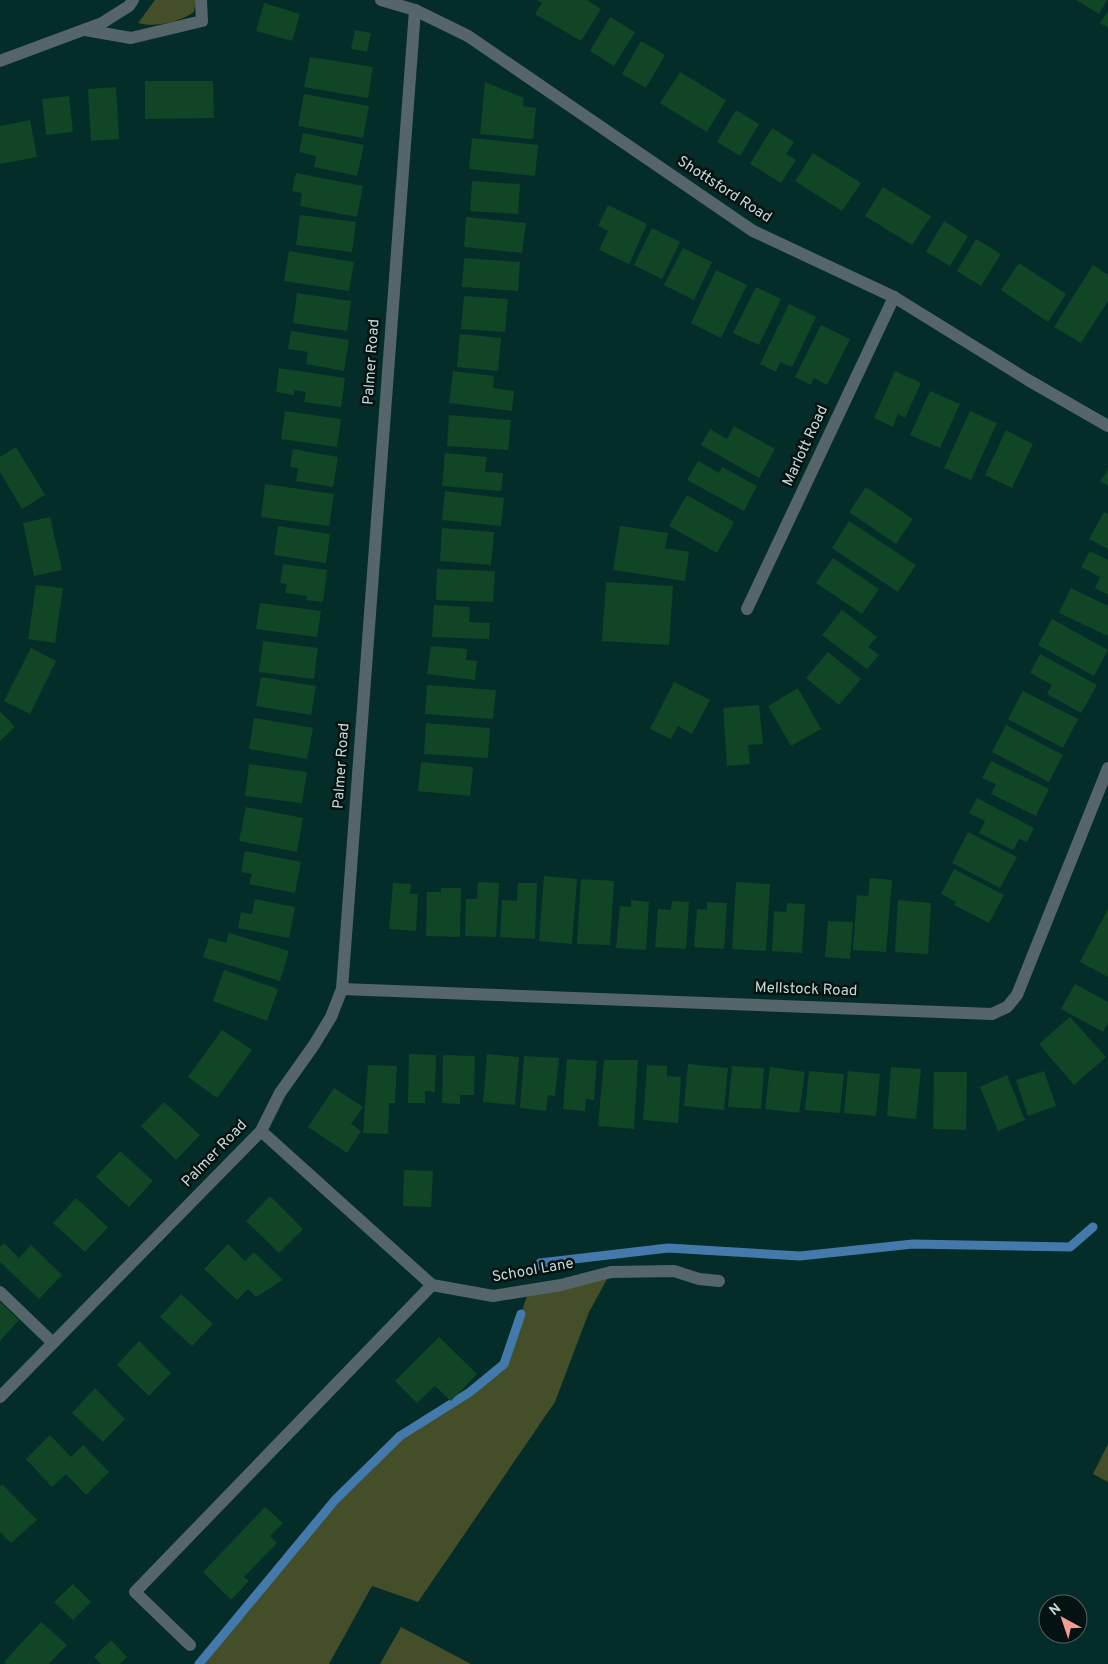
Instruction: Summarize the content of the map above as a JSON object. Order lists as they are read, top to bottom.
{
  "streets": {
    "street": [
      "Shottsford Road",
      "Palmer Road",
      "Marlott Road",
      "Mellstock Road",
      "School Lane"
    ]
  },
  "crossings": [
    ["Shottsford Road", "Palmer Road"],
    ["Shottsford Road", "Marlott Road"],
    ["Palmer Road", "Mellstock Road"]
  ],
  "north": "top left"
}
